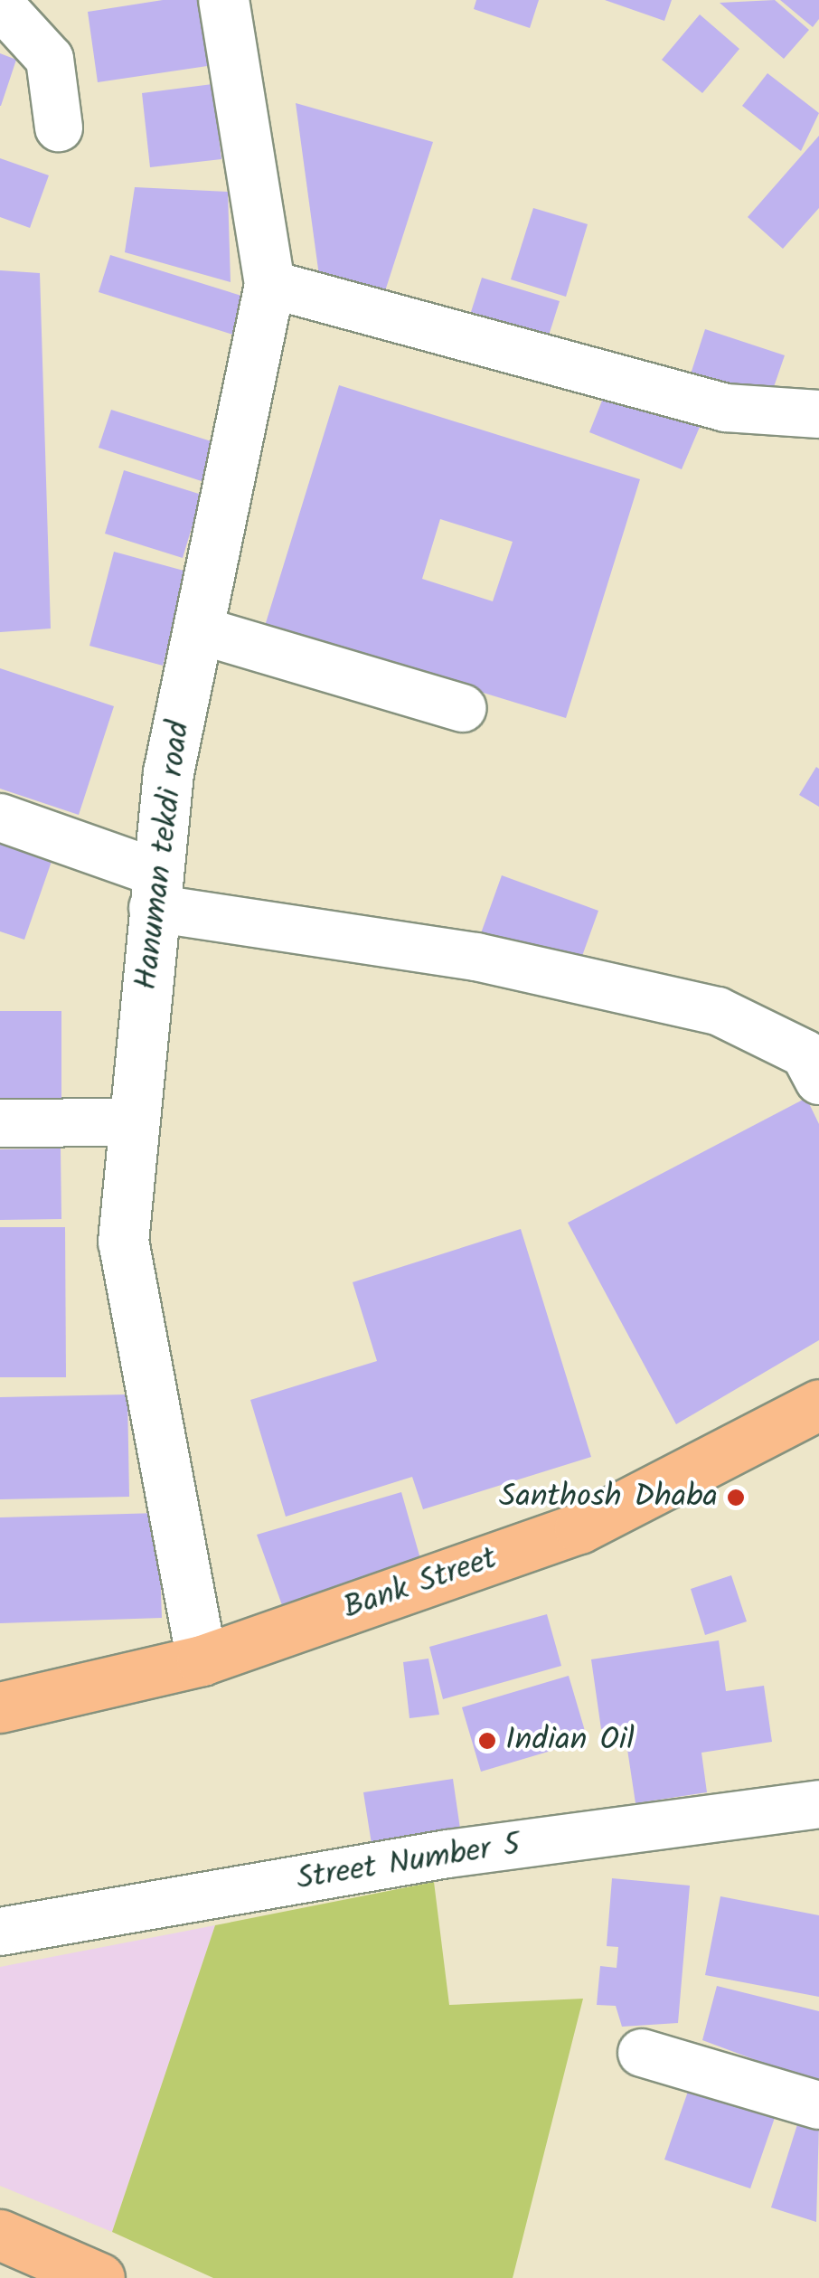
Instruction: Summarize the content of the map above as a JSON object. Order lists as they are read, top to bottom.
{
  "streets": {
    "main road": ["Bank Street"],
    "street": ["Hanuman tekdi road", "Street Number 5"]
  },
  "crossings": [
    ["Hanuman tekdi road", "Bank Street"]
  ],
  "places": ["Santhosh Dhaba", "Indian Oil"]
}
